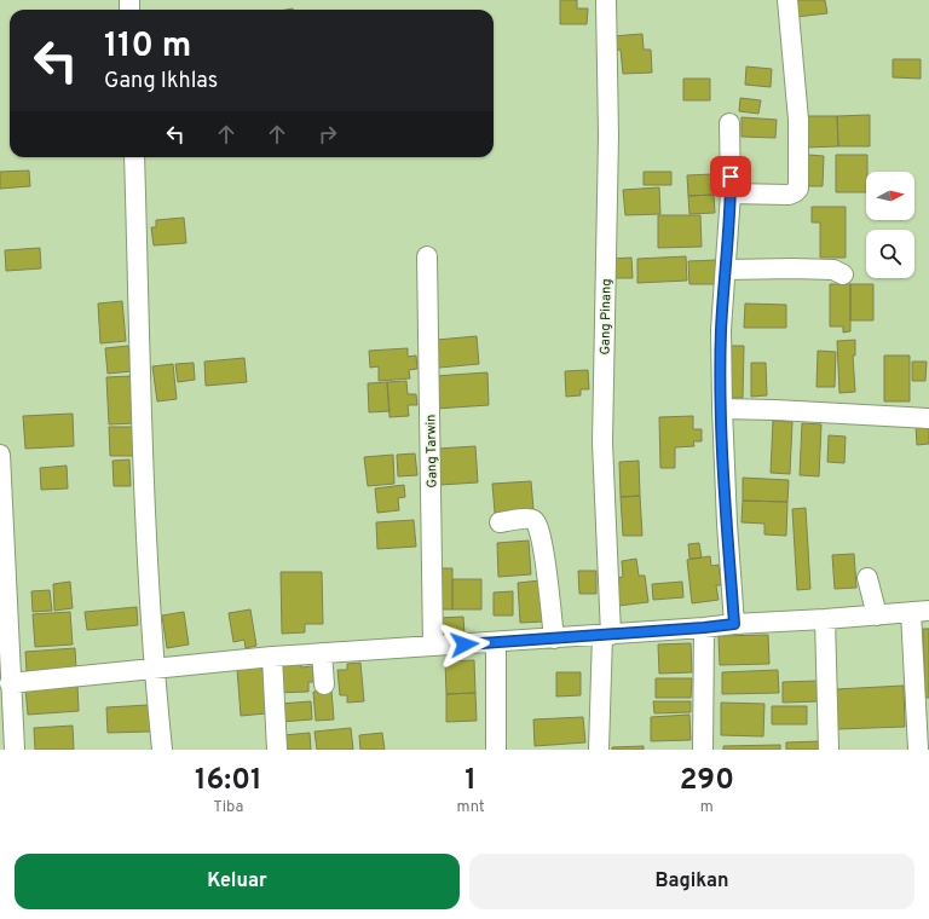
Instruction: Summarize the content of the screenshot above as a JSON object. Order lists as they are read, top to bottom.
{
  "streets": {
    "street": ["Gang Pinang", "Gang Tarwin"]
  },
  "north": "right",
  "page": {
    "turn": ["110 m", "Gang Ikhlas"],
    "eta": [
      "16:01",
      "Tiba",
      "1",
      "mnt",
      "290",
      "m"
    ],
    "buttons": ["Keluar", "Bagikan"]
  }
}
